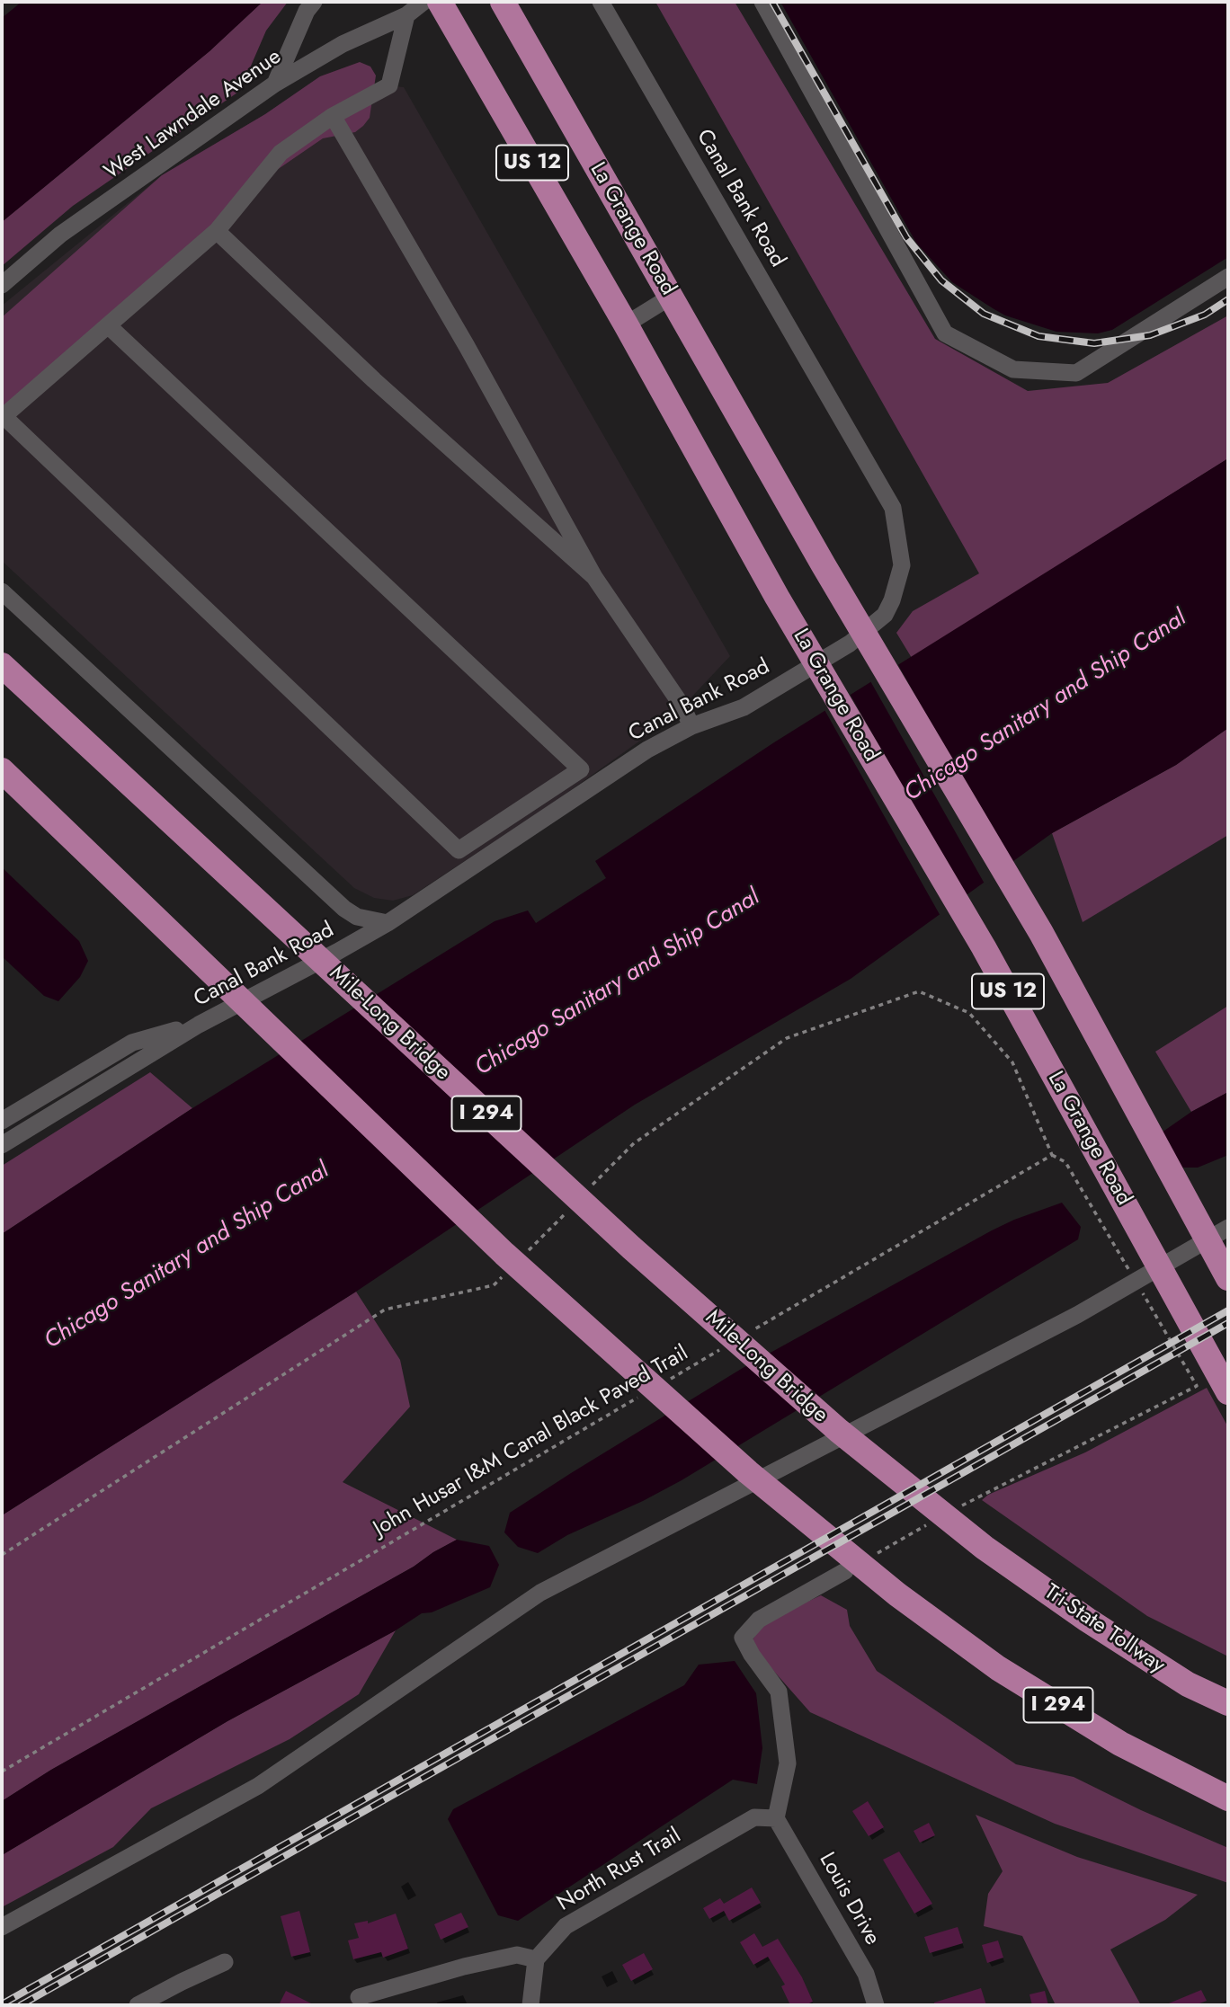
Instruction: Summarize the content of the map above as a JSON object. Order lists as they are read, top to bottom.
{
  "streets": {
    "highway": [
      "US 12",
      "La Grange Road",
      "Mile-Long Bridge",
      "I 294",
      "Tri-State Tollway"
    ],
    "street": [
      "West Lawndale Avenue",
      "Canal Bank Road",
      "North Rust Trail",
      "Louis Drive"
    ],
    "path": ["John Husar I&M Canal Black Paved Trail"]
  },
  "crossings": [
    ["Mile-Long Bridge", "Tri-State Tollway"],
    ["North Rust Trail", "Louis Drive"]
  ],
  "water": ["Chicago Sanitary and Ship Canal"]
}
